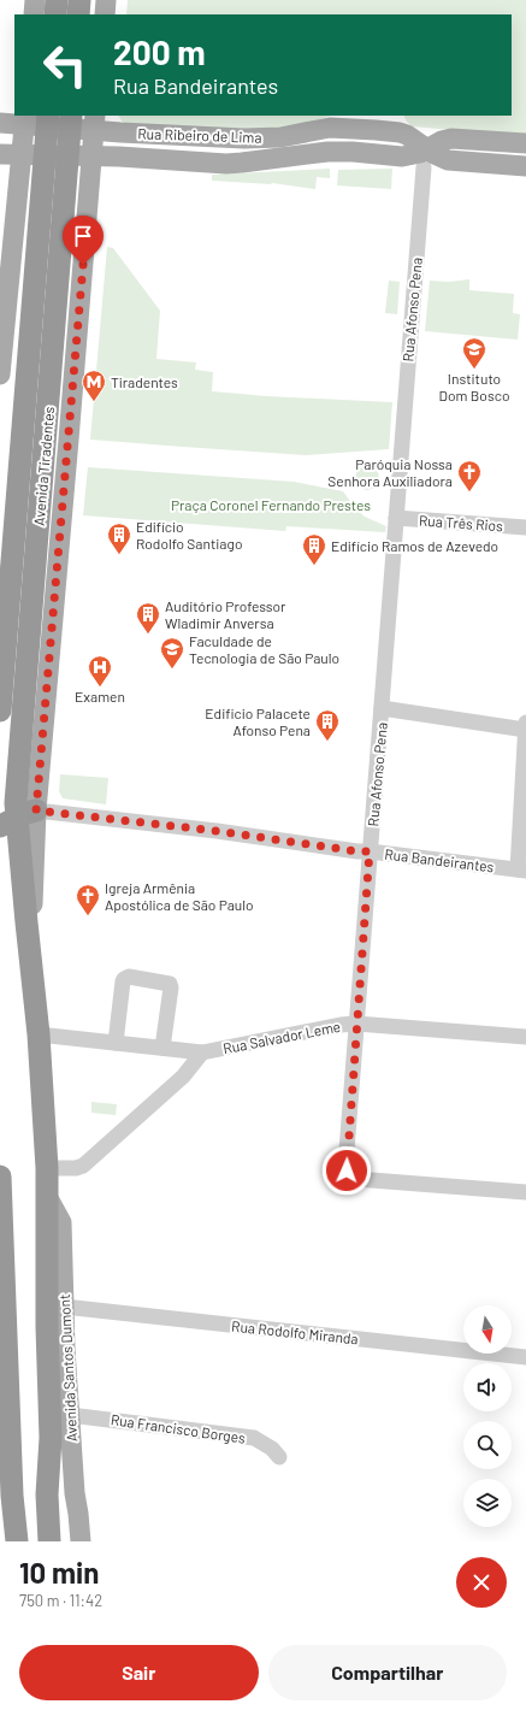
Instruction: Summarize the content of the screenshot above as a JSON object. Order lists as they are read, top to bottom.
{
  "streets": {
    "highway": ["Avenida Tiradentes", "Avenida Santos Dumont"],
    "main road": ["Rua Ribeiro de Lima"],
    "street": [
      "Rua Afonso Pena",
      "Rua Três Rios",
      "Rua Bandeirantes",
      "Rua Salvador Leme",
      "Rua Rodolfo Miranda",
      "Rua Francisco Borges"
    ]
  },
  "crossings": [
    ["Rua Ribeiro de Lima", "Rua Afonso Pena"],
    ["Rua Ribeiro de Lima", "Avenida Tiradentes"],
    ["Rua Afonso Pena", "Rua Três Rios"],
    ["Rua Afonso Pena", "Rua Bandeirantes"],
    ["Rua Afonso Pena", "Rua Salvador Leme"],
    ["Avenida Tiradentes", "Rua Bandeirantes"],
    ["Avenida Tiradentes", "Avenida Santos Dumont"],
    ["Rua Bandeirantes", "Avenida Santos Dumont"],
    ["Rua Salvador Leme", "Avenida Santos Dumont"],
    ["Rua Rodolfo Miranda", "Avenida Santos Dumont"],
    ["Avenida Santos Dumont", "Rua Francisco Borges"]
  ],
  "parks": ["Praça Coronel Fernando Prestes"],
  "places": {
    "school or university": ["Instituto Dom Bosco", "Faculdade de Tecnologia de São Paulo"],
    "metro station": ["Tiradentes"],
    "church": ["Paróquia Nossa Senhora Auxiliadora", "Igreja Armênia Apostólica de São Paulo"],
    "building": [
      "Edifício Rodolfo Santiago",
      "Edifício Ramos de Azevedo",
      "Auditório Professor Wladimir Anversa",
      "Edificio Palacete Afonso Pena"
    ],
    "hospital": ["Examen"]
  },
  "north": "bottom",
  "page": {
    "turn": ["200 m", "Rua Bandeirantes"],
    "heading": ["10 min", "750 m · 11:42"],
    "buttons": ["Sair", "Compartilhar"]
  }
}
